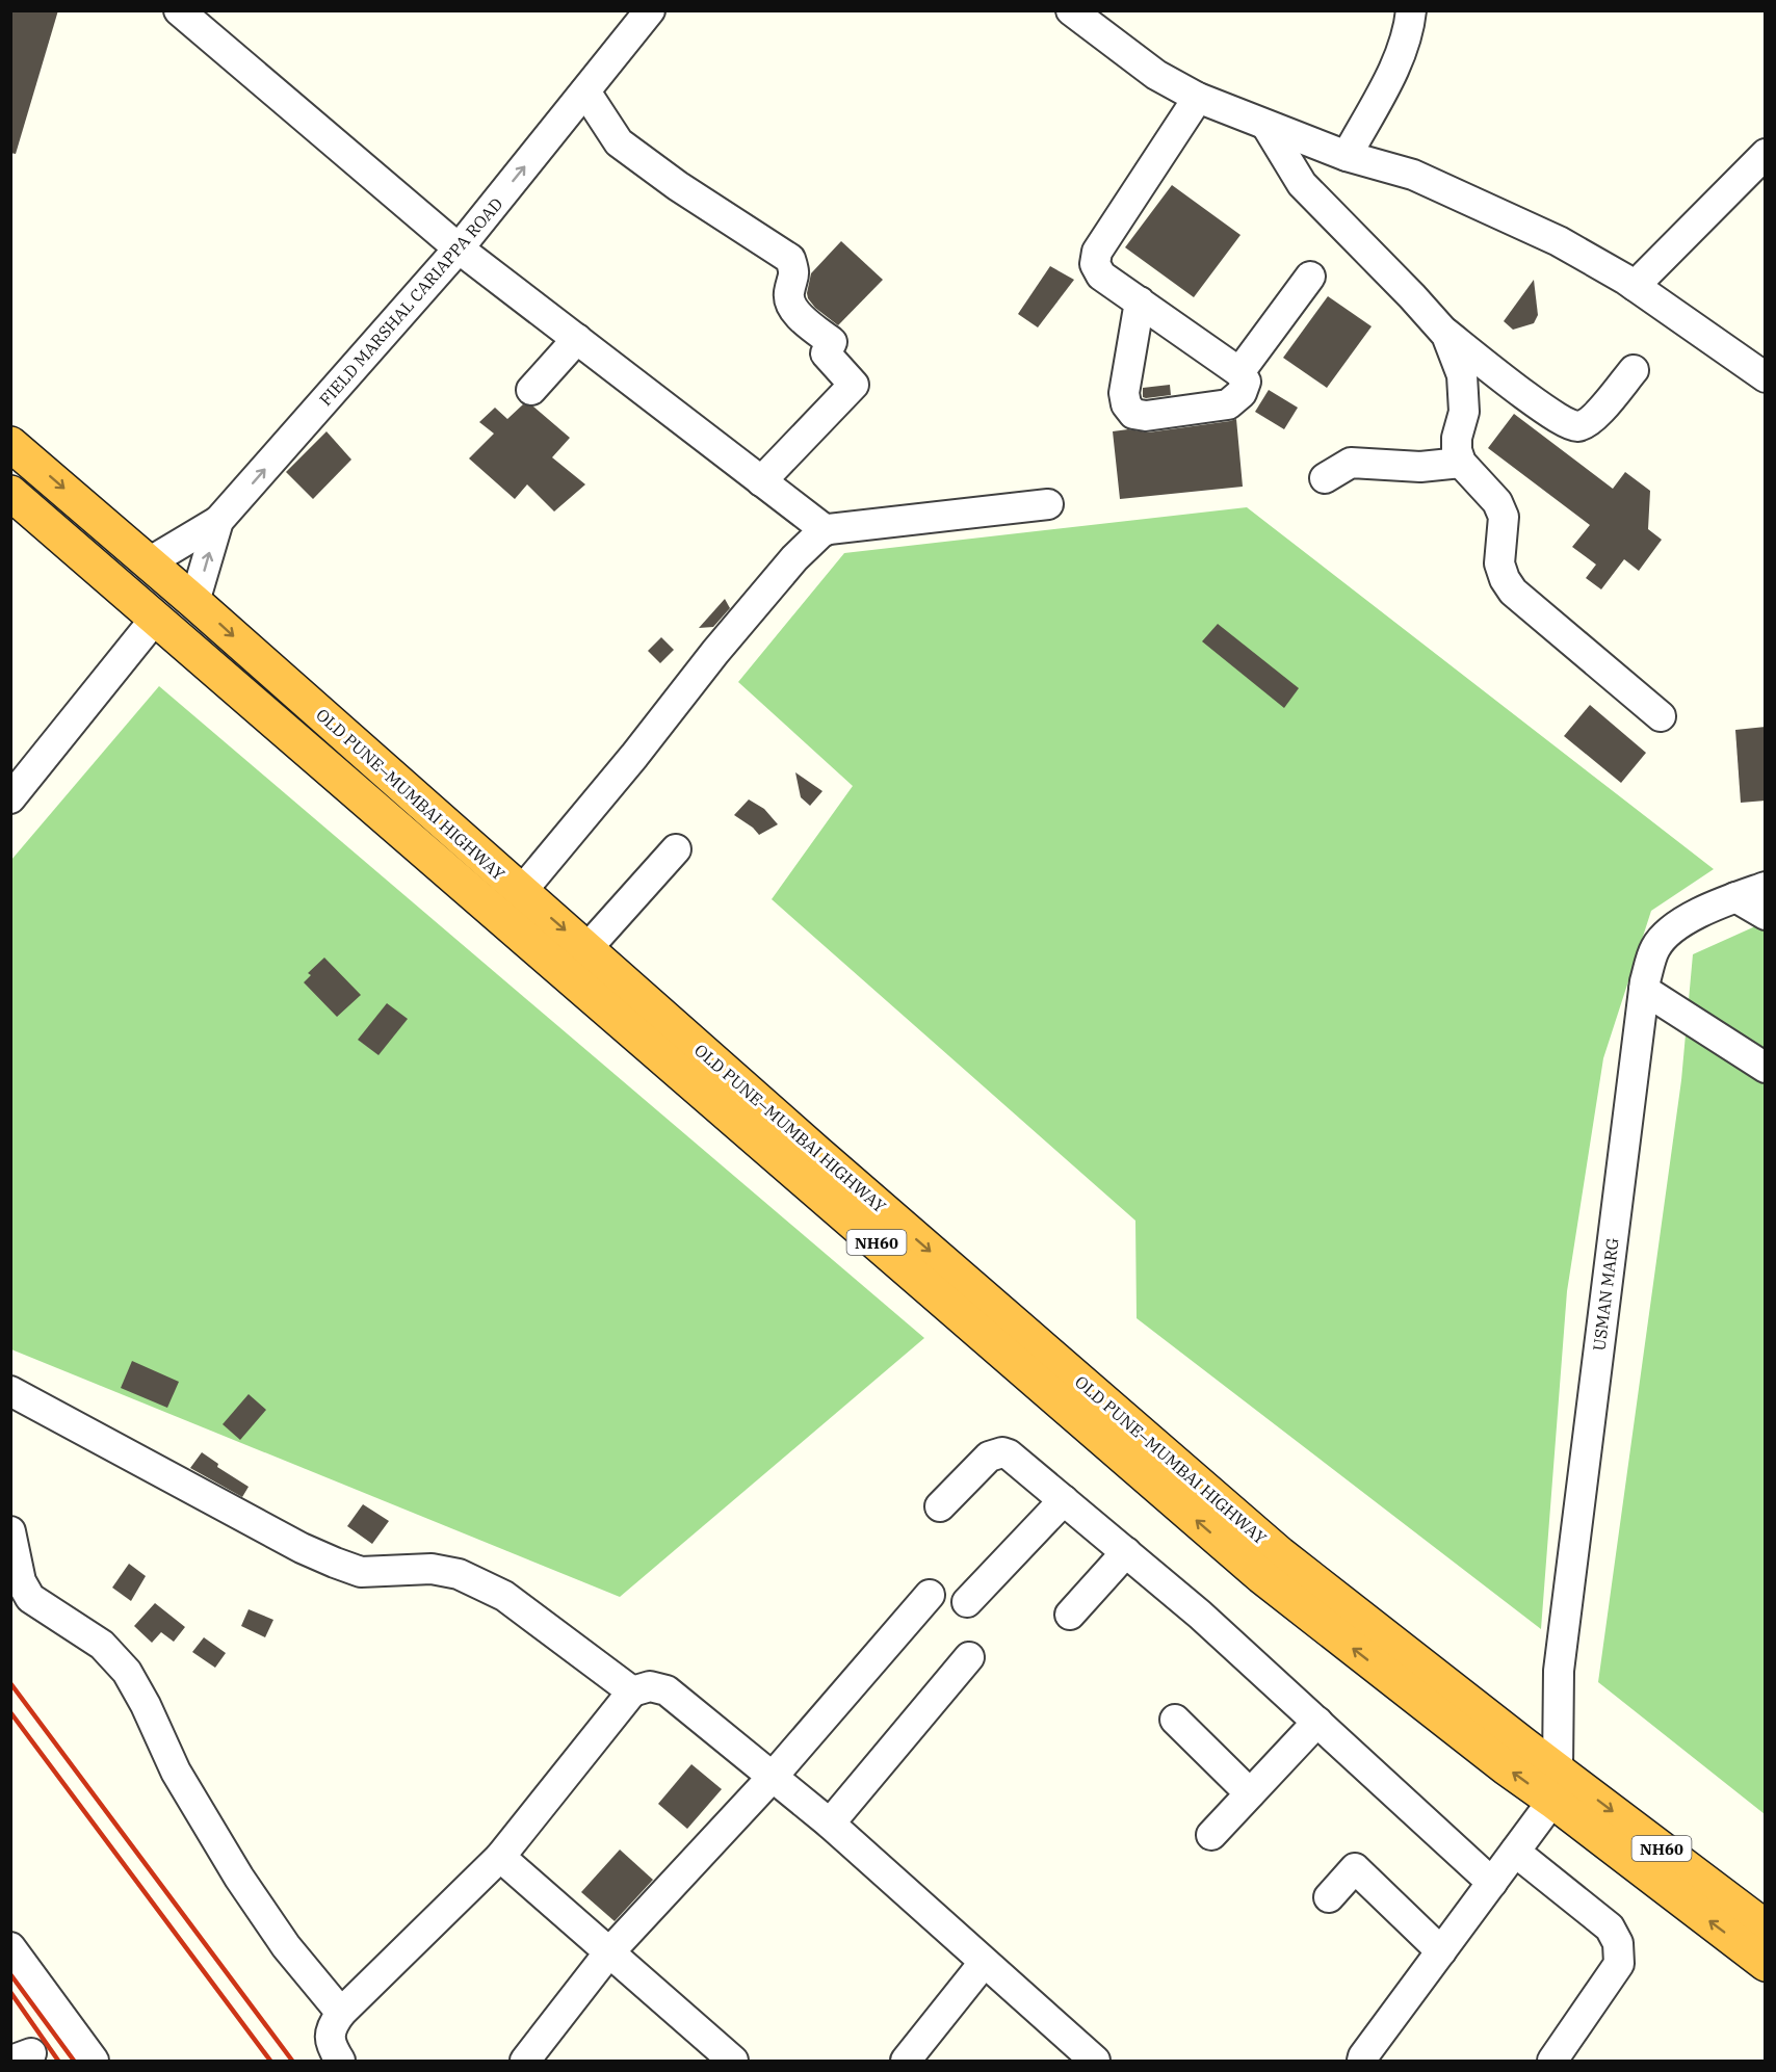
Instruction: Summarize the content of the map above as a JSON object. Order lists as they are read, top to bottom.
{
  "streets": {
    "highway": ["OLD PUNE–MUMBAI HIGHWAY", "NH60"],
    "street": ["FIELD MARSHAL CARIAPPA ROAD", "USMAN MARG"]
  },
  "crossings": [
    ["FIELD MARSHAL CARIAPPA ROAD", "OLD PUNE–MUMBAI HIGHWAY"],
    ["OLD PUNE–MUMBAI HIGHWAY", "USMAN MARG"]
  ],
  "one_way": ["FIELD MARSHAL CARIAPPA ROAD"]
}
